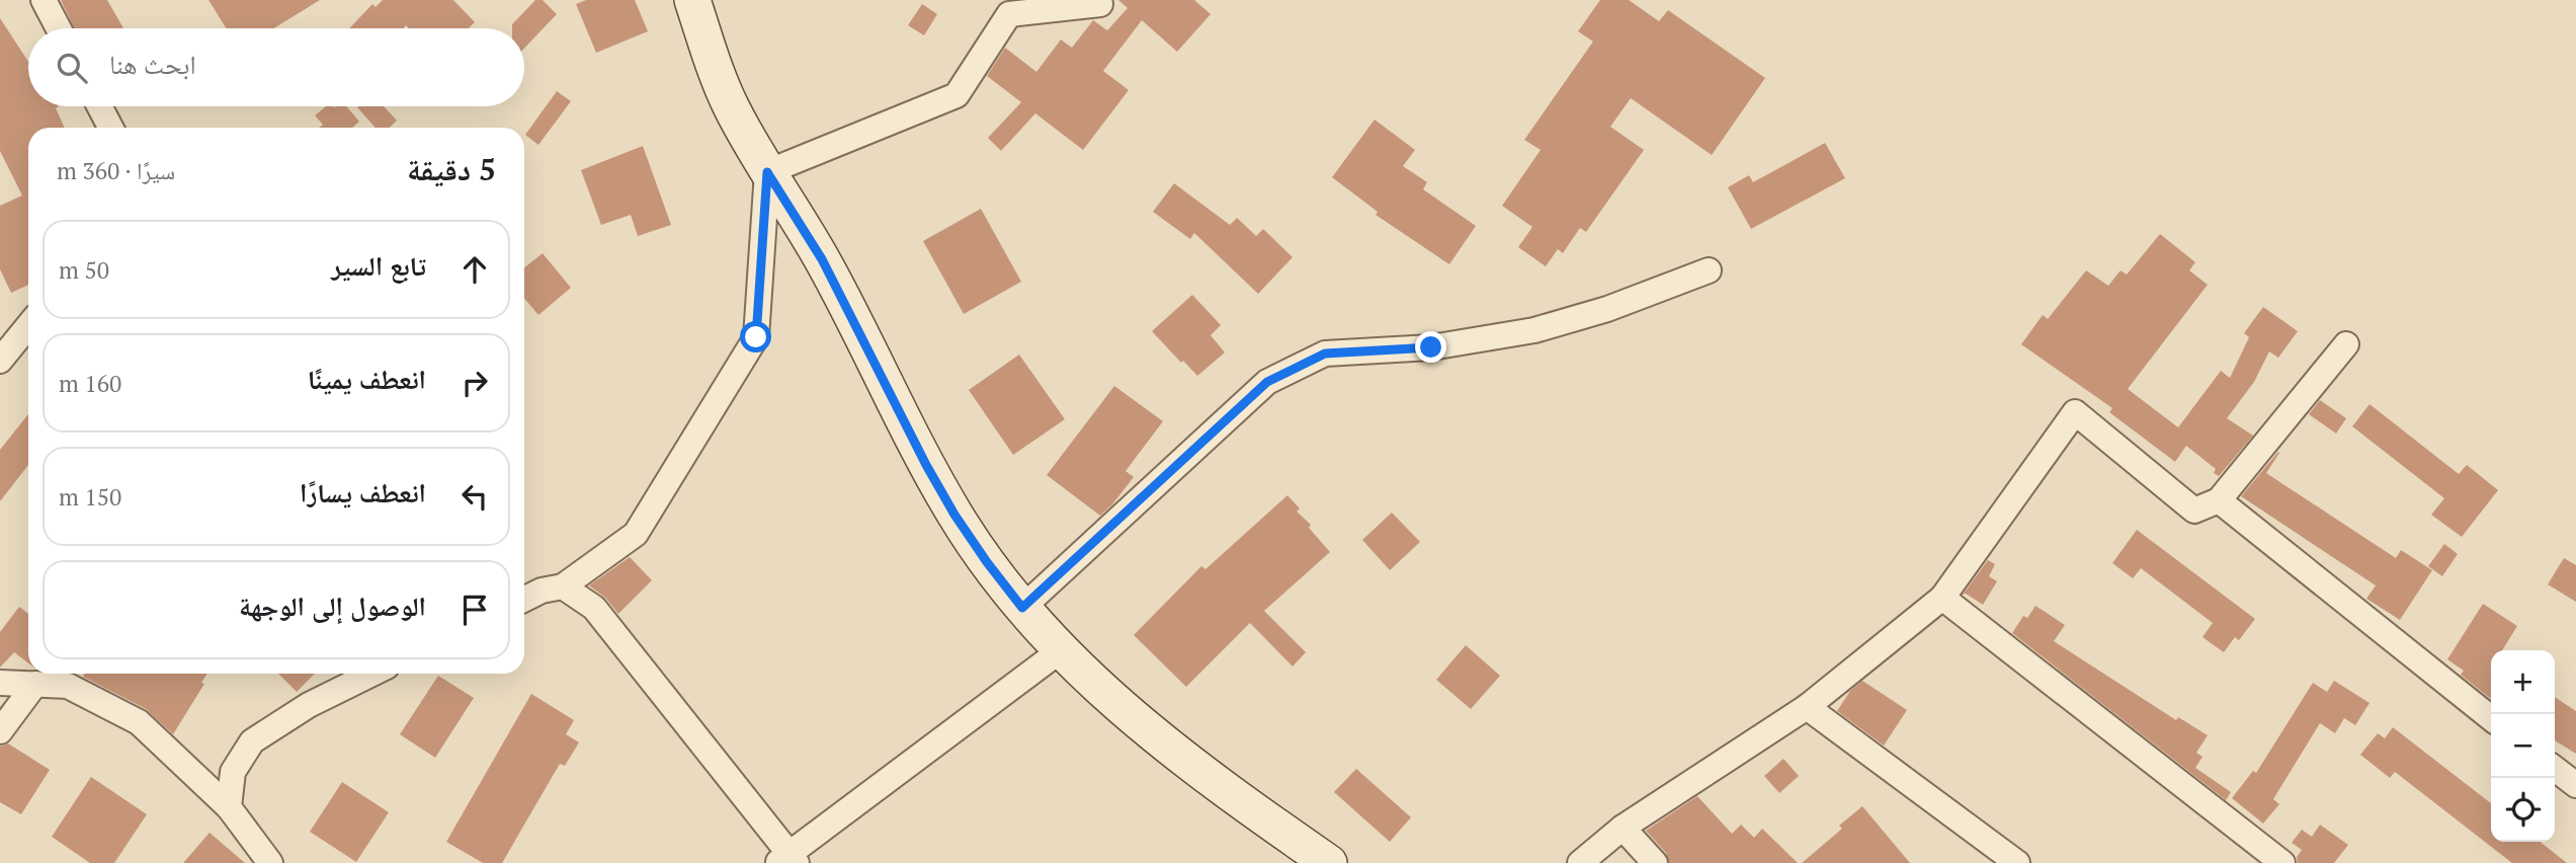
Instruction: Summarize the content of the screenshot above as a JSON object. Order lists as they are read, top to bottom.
{
  "page": {
    "search": "ابحث هنا",
    "heading": ["5 دقيقة", "سيرًا · 360 m"],
    "list": [
      ["تابع السير", "50 m"],
      ["انعطف يمينًا", "160 m"],
      ["انعطف يسارًا", "150 m"],
      "الوصول إلى الوجهة"
    ],
    "map_buttons": ["+", "−"]
  }
}
